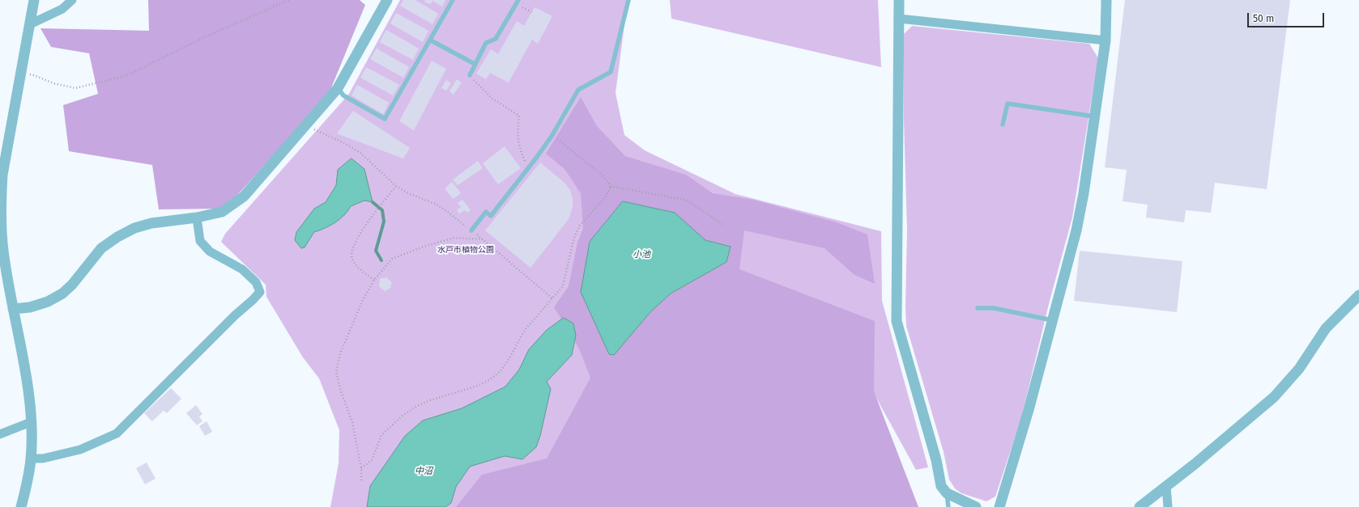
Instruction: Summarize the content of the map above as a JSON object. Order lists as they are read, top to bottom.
{
  "water": ["小池", "中沼"],
  "parks": ["水戸市植物公園"],
  "scale_bar": "50 m"
}
